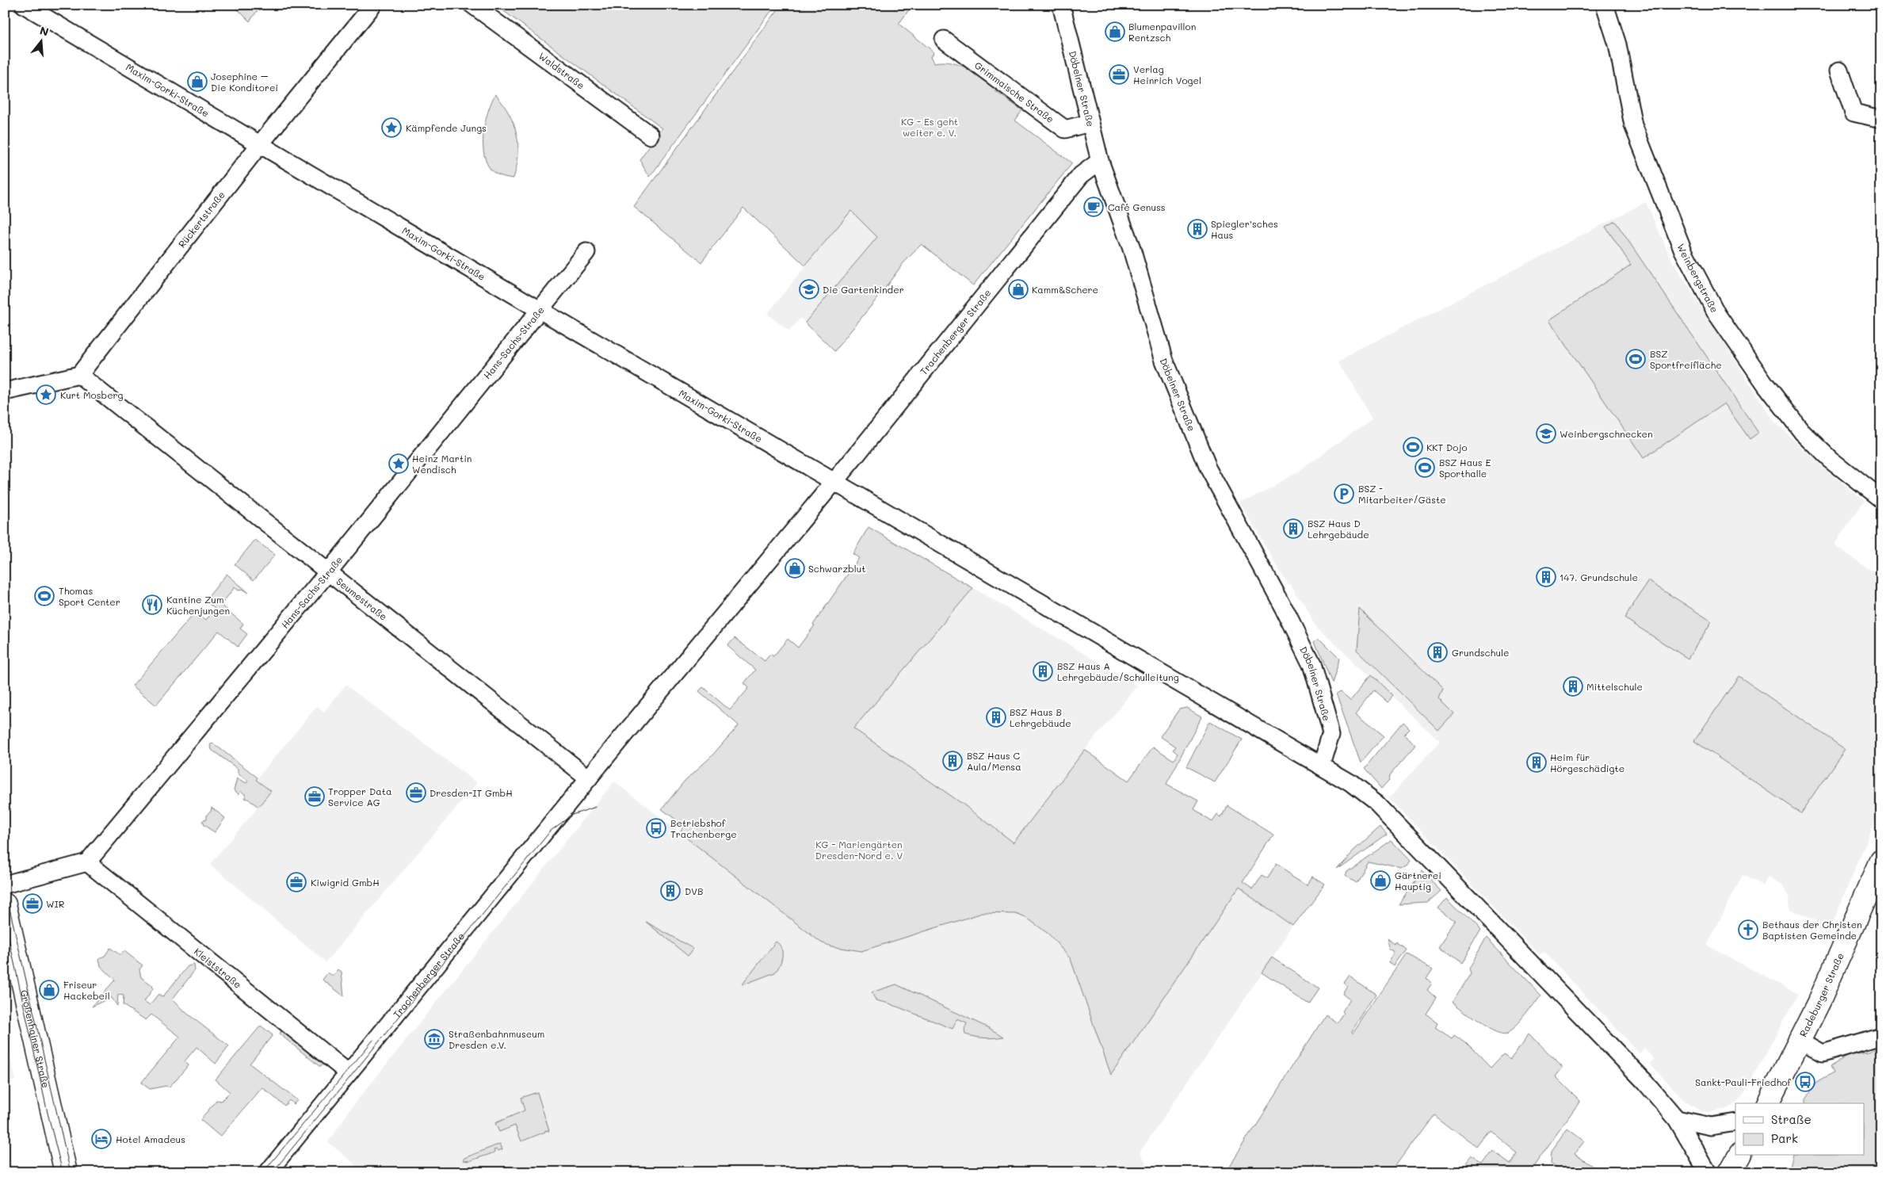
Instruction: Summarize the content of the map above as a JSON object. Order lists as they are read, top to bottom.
{
  "streets": {
    "main road": ["Radeburger Straße", "Großenhainer Straße"],
    "street": [
      "Waldstraße",
      "Döbelner Straße",
      "Maxim-Gorki-Straße",
      "Grimmaische Straße",
      "Rückertstraße",
      "Weinbergstraße",
      "Trachenberger Straße",
      "Hans-Sachs-Straße",
      "Seumestraße",
      "Kleiststraße"
    ]
  },
  "crossings": [
    ["Döbelner Straße", "Maxim-Gorki-Straße"],
    ["Döbelner Straße", "Grimmaische Straße"],
    ["Döbelner Straße", "Trachenberger Straße"],
    ["Maxim-Gorki-Straße", "Rückertstraße"],
    ["Maxim-Gorki-Straße", "Trachenberger Straße"],
    ["Maxim-Gorki-Straße", "Hans-Sachs-Straße"],
    ["Rückertstraße", "Seumestraße"],
    ["Trachenberger Straße", "Seumestraße"],
    ["Trachenberger Straße", "Kleiststraße"],
    ["Hans-Sachs-Straße", "Seumestraße"],
    ["Hans-Sachs-Straße", "Kleiststraße"]
  ],
  "parks": ["KG - Es geht weiter e. V.", "KG - Mariengärten Dresden-Nord e. V"],
  "places": {
    "shop": [
      "Blumenpavillon Rentzsch",
      "Josephine – Die Konditorei",
      "Kamm&Schere",
      "Schwarzblut",
      "Gärtnerei Hauptig",
      "Friseur Hackebeil"
    ],
    "office": [
      "Verlag Heinrich Vogel",
      "Dresden-IT GmbH",
      "Tropper Data Service AG",
      "Kiwigrid GmbH",
      "WIR"
    ],
    "place": ["Kämpfende Jungs", "Kurt Mosberg", "Heinz Martin Wendisch"],
    "cafe": ["Café Genuss"],
    "building": [
      "Spiegler’sches Haus",
      "BSZ Haus D Lehrgebäude",
      "147. Grundschule",
      "Grundschule",
      "BSZ Haus A Lehrgebäude/Schulleitung",
      "Mittelschule",
      "BSZ Haus B Lehrgebäude",
      "BSZ Haus C Aula/Mensa",
      "Heim für Hörgeschädigte",
      "DVB"
    ],
    "school or university": ["Die Gartenkinder", "Weinbergschnecken"],
    "sports": [
      "BSZ Sportfreifläche",
      "KKT Dojo",
      "BSZ Haus E Sporthalle",
      "Thomas Sport Center"
    ],
    "parking": ["BSZ - Mitarbeiter/Gäste"],
    "restaurant": ["Kantine Zum Küchenjungen"],
    "bus stop": ["Betriebshof Trachenberge", "Sankt-Pauli-Friedhof"],
    "church": ["Bethaus der Christen Baptisten Gemeinde"],
    "museum": ["Straßenbahnmuseum Dresden e.V."],
    "hotel": ["Hotel Amadeus"]
  },
  "legend": ["Straße", "Park"],
  "north": "top"
}
